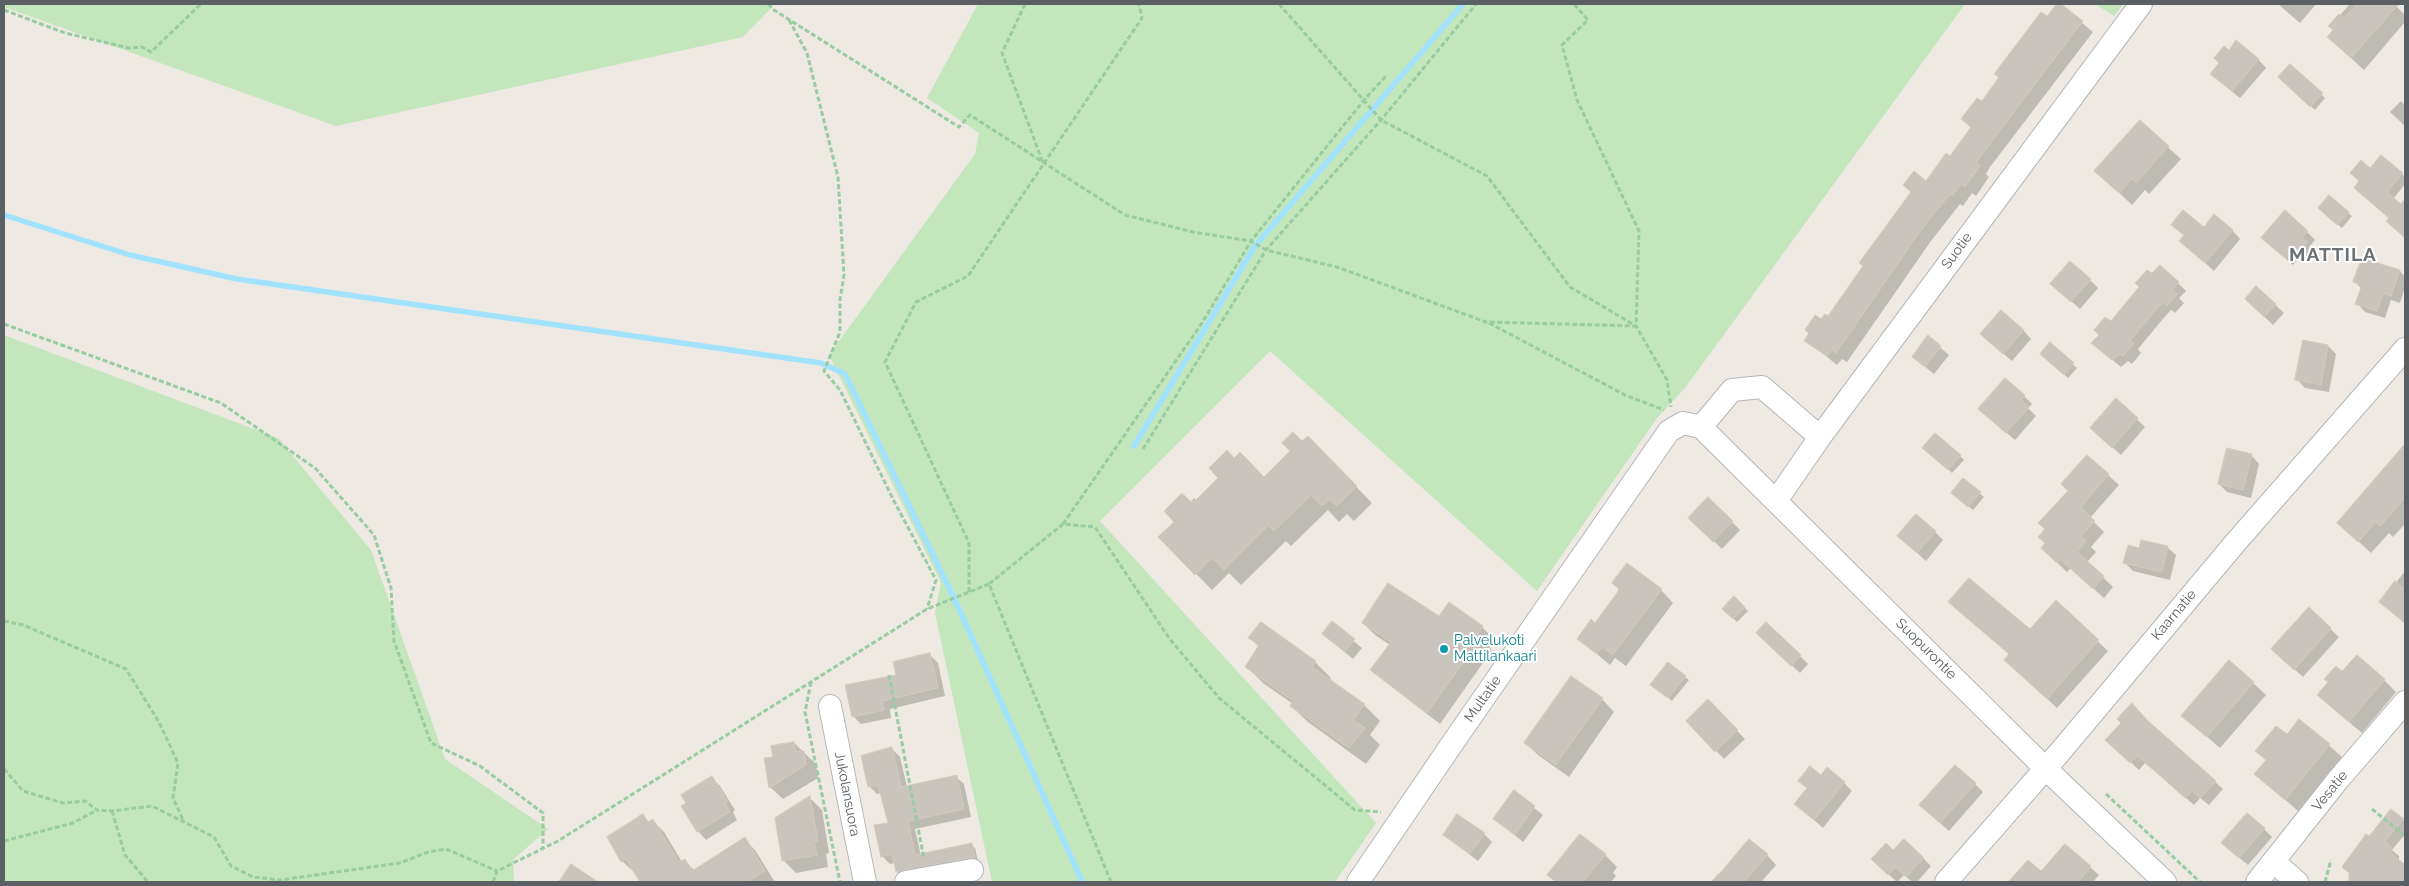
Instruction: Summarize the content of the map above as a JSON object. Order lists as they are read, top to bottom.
{
  "streets": {
    "street": [
      "Suotie",
      "Kaarnatie",
      "Suopurontie",
      "Multatie",
      "Vesatie",
      "Jukolansuora"
    ]
  },
  "crossings": [
    ["Suotie", "Suopurontie"],
    ["Suotie", "Multatie"],
    ["Kaarnatie", "Suopurontie"],
    ["Suopurontie", "Multatie"]
  ],
  "districts": ["MATTILA"],
  "places": ["Palvelukoti Mattilankaari"]
}
